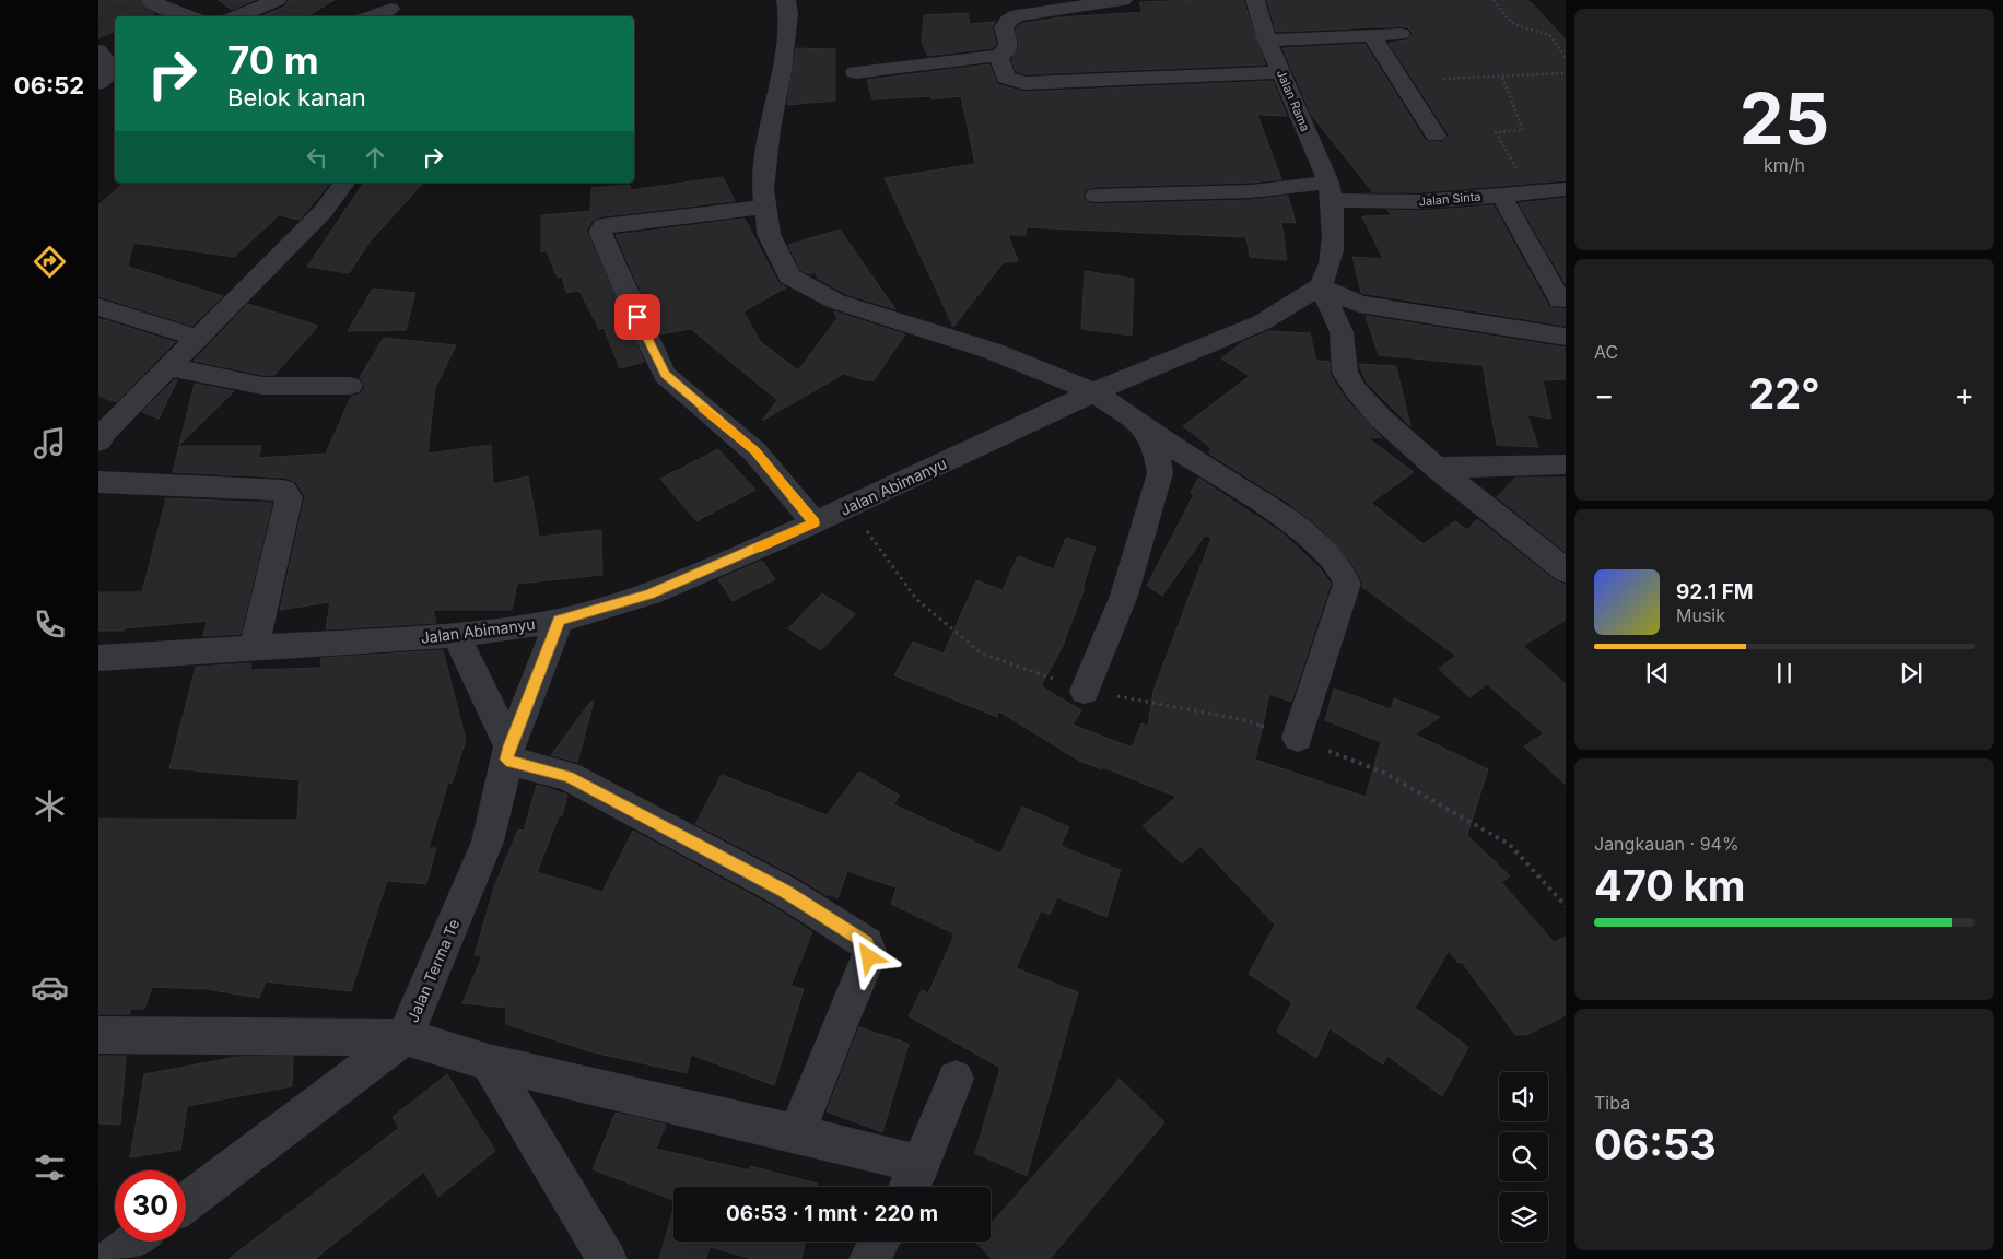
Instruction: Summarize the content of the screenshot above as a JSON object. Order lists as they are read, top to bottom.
{
  "streets": {
    "street": [
      "Jalan Rama",
      "Jalan Sinta",
      "Jalan Abimanyu",
      "Jalan Terma Te"
    ]
  },
  "crossings": [
    ["Jalan Rama", "Jalan Sinta"],
    ["Jalan Abimanyu", "Jalan Terma Te"]
  ],
  "page": {
    "tabs": "06:52",
    "tile": [
      ["25", "km/h"],
      "AC",
      ["Jangkauan · 94%", "470 km"],
      ["Tiba", "06:53"]
    ],
    "turn": ["70 m", "Belok kanan"],
    "heat": ["−", "22°", "+"],
    "song": ["92.1 FM", "Musik"],
    "limit": "30",
    "trip": "06:53 · 1 mnt · 220 m"
  }
}
